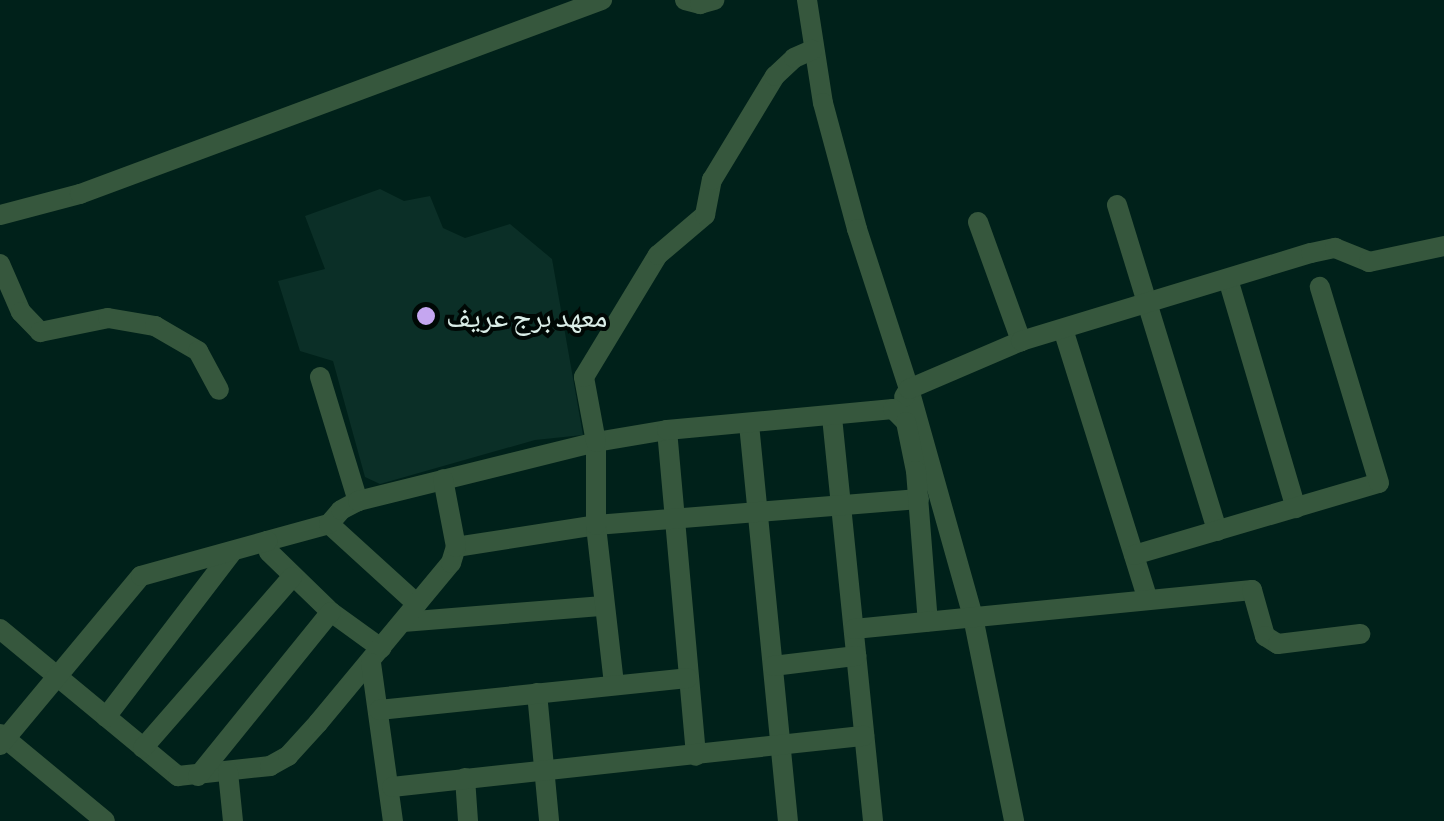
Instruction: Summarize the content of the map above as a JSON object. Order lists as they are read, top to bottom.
{
  "places": ["معهد برج عريف"]
}
